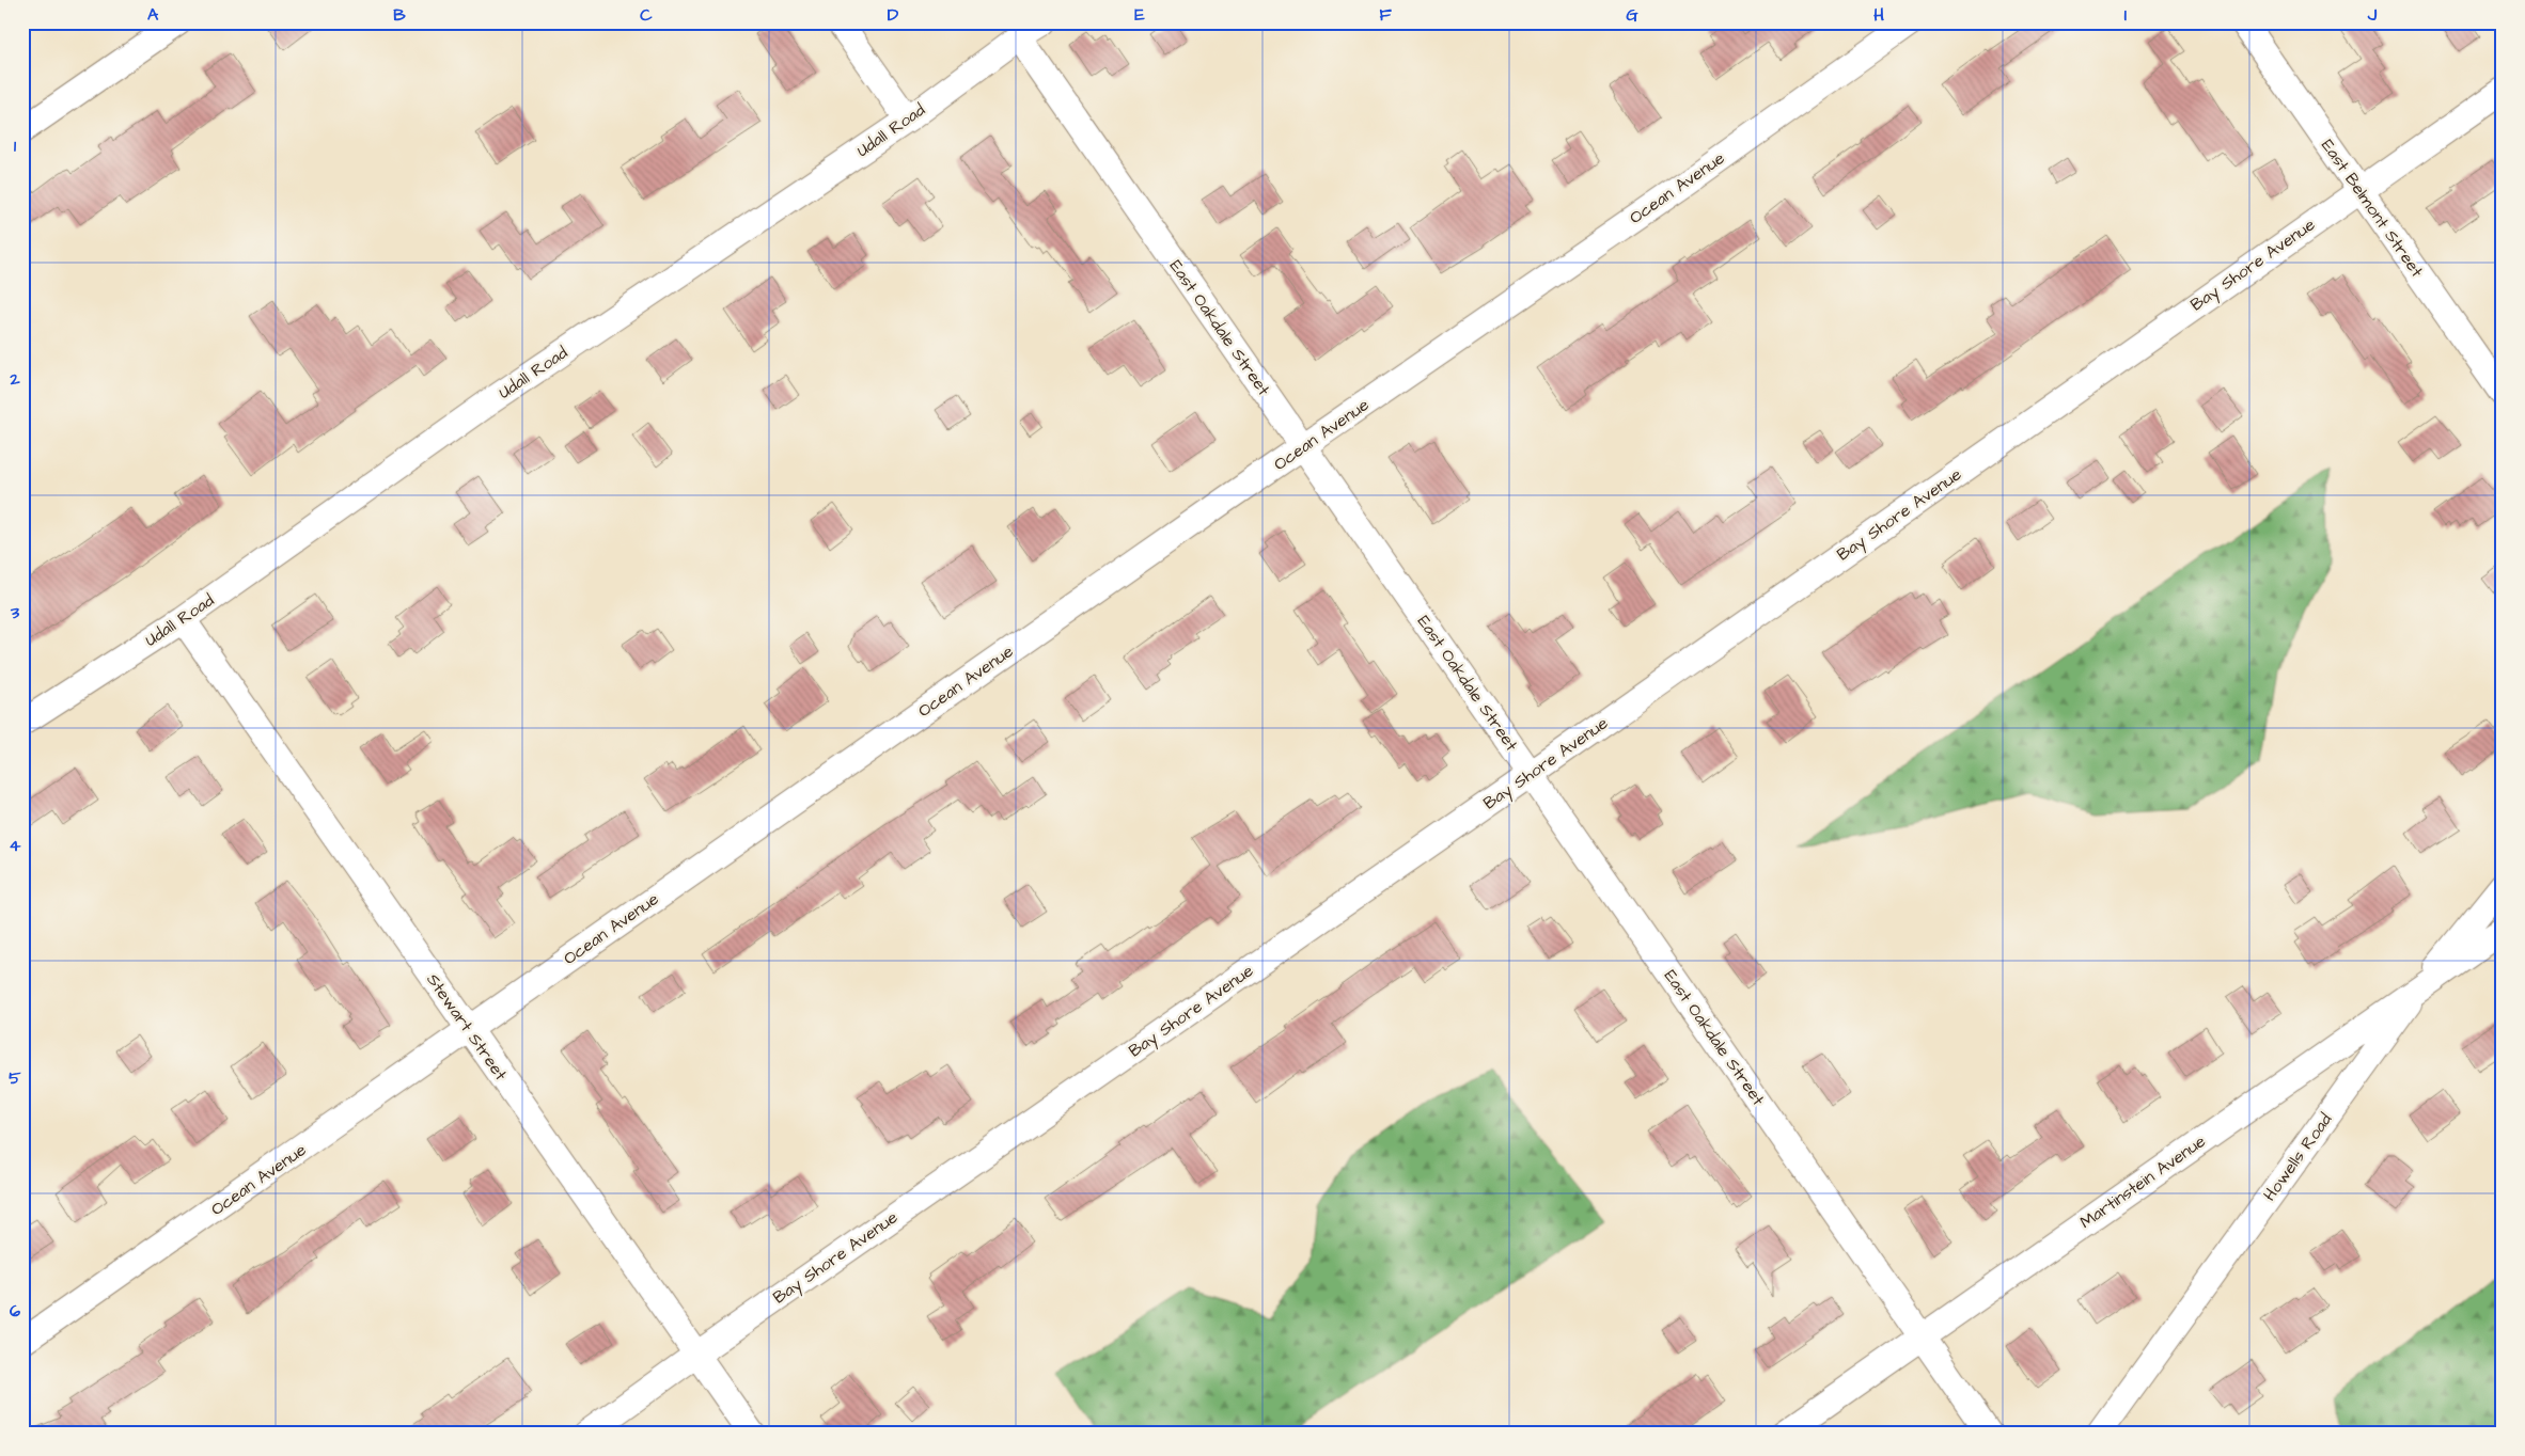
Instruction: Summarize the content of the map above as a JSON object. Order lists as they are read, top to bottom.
{
  "streets": {
    "street": [
      "Udall Road",
      "Ocean Avenue",
      "East Belmont Street",
      "Bay Shore Avenue",
      "East Oakdale Street",
      "Stewart Street",
      "Howells Road",
      "Martinstein Avenue"
    ]
  },
  "crossings": [
    ["Udall Road", "East Oakdale Street"],
    ["Udall Road", "Stewart Street"],
    ["Ocean Avenue", "East Oakdale Street"],
    ["Ocean Avenue", "Stewart Street"],
    ["East Belmont Street", "Bay Shore Avenue"],
    ["Bay Shore Avenue", "East Oakdale Street"],
    ["Bay Shore Avenue", "Stewart Street"],
    ["East Oakdale Street", "Martinstein Avenue"],
    ["Howells Road", "Martinstein Avenue"]
  ],
  "grid": {
    "columns": [
      "A",
      "B",
      "C",
      "D",
      "E",
      "F",
      "G",
      "H",
      "I",
      "J"
    ],
    "rows": [
      "1",
      "2",
      "3",
      "4",
      "5",
      "6"
    ]
  }
}
